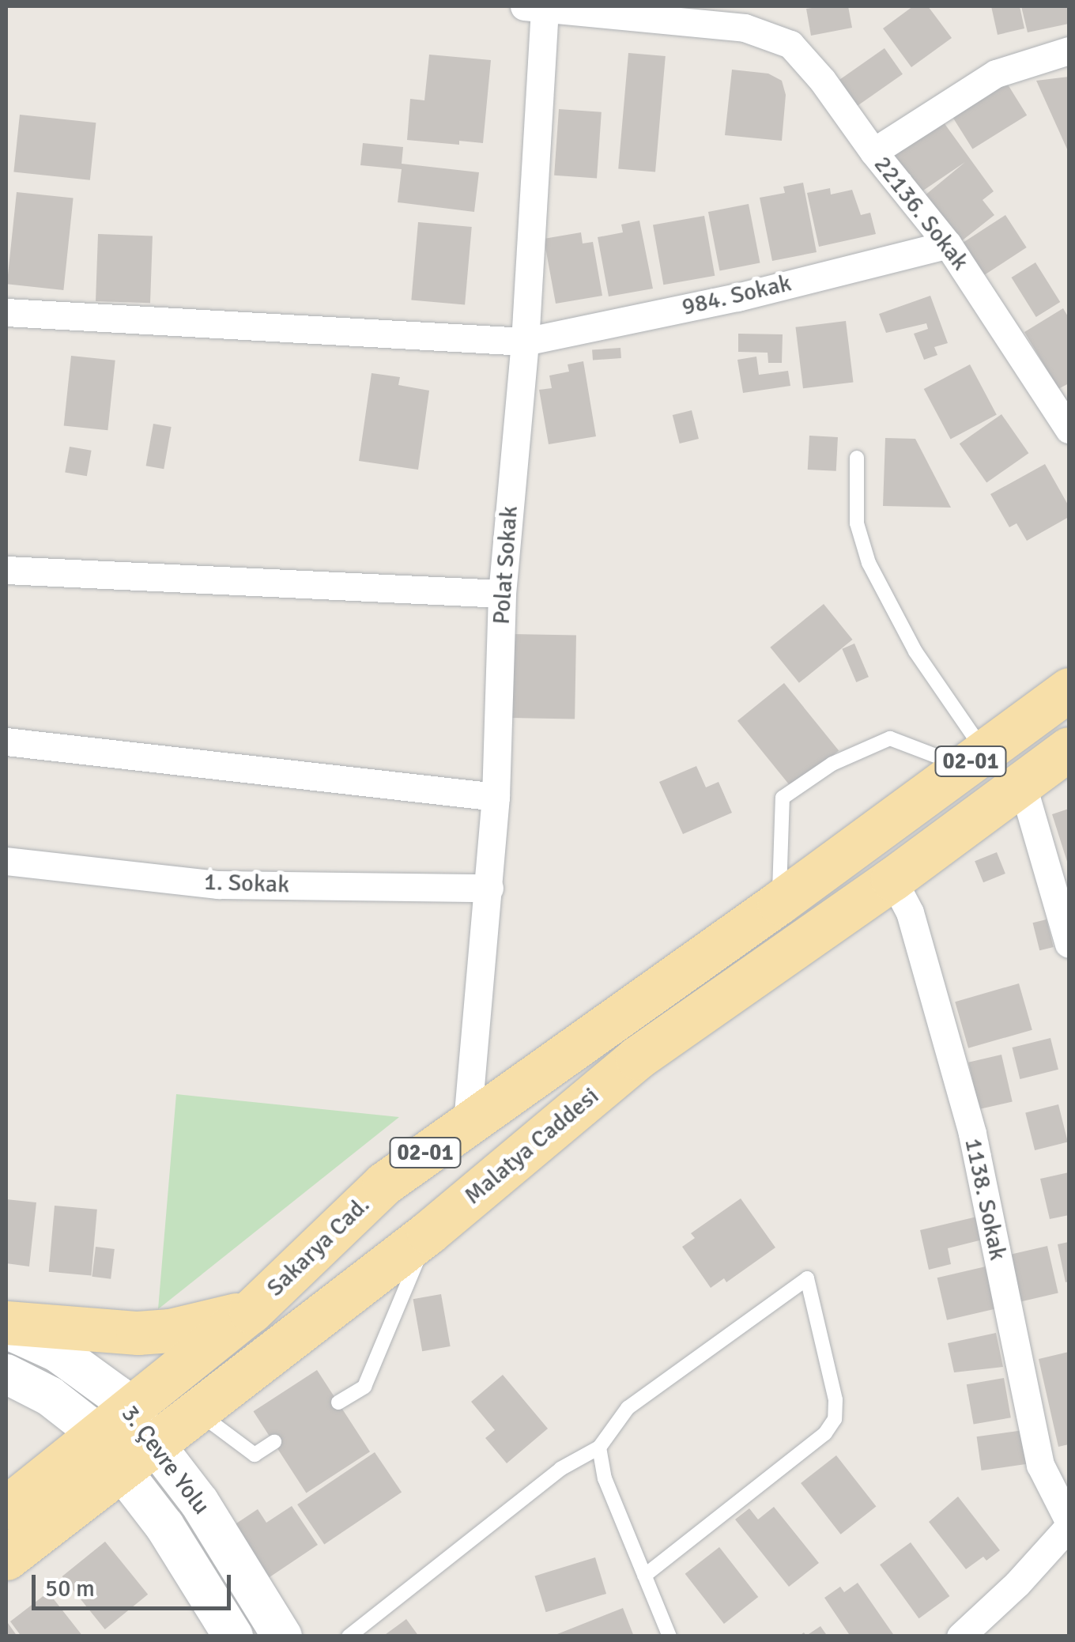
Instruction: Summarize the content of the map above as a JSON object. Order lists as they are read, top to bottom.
{
  "streets": {
    "main road": [
      "02-01",
      "Malatya Caddesi",
      "Sakarya Cad.",
      "3. Çevre Yolu"
    ],
    "street": [
      "22136. Sokak",
      "984. Sokak",
      "Polat Sokak",
      "1. Sokak",
      "1138. Sokak"
    ]
  },
  "crossings": [
    ["22136. Sokak", "984. Sokak"],
    ["22136. Sokak", "Polat Sokak"],
    ["984. Sokak", "Polat Sokak"],
    ["Polat Sokak", "1. Sokak"],
    ["Polat Sokak", "Sakarya Cad."],
    ["02-01", "Sakarya Cad."],
    ["Malatya Caddesi", "1138. Sokak"],
    ["Malatya Caddesi", "Sakarya Cad."],
    ["Malatya Caddesi", "3. Çevre Yolu"],
    ["Sakarya Cad.", "3. Çevre Yolu"]
  ],
  "scale_bar": "50 m"
}
